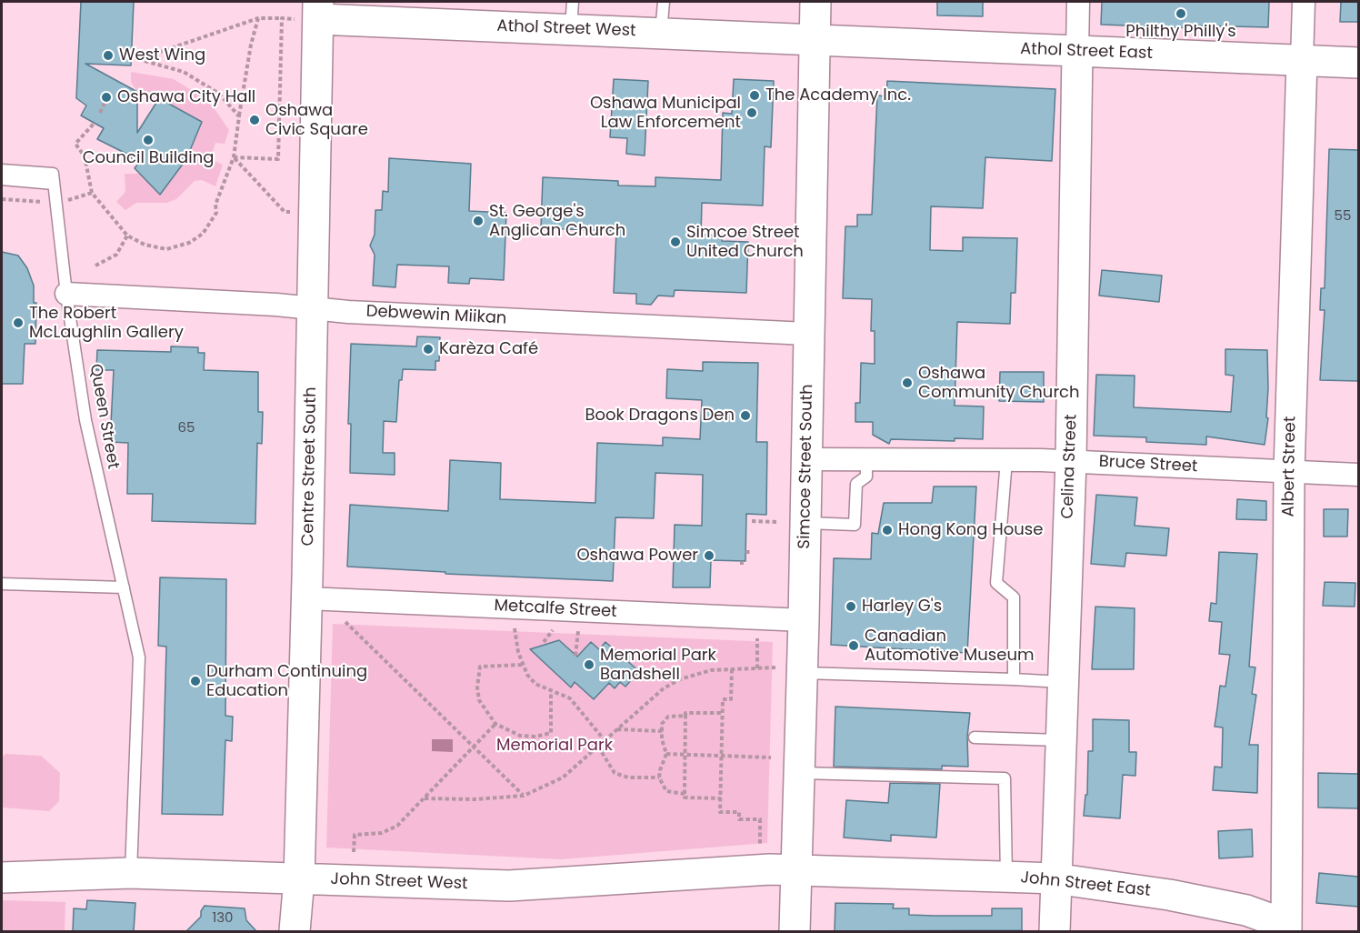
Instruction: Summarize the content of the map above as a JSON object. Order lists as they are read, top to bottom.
{
  "streets": {
    "street": [
      "Athol Street West",
      "Athol Street East",
      "Debwewin Miikan",
      "Bruce Street",
      "Centre Street South",
      "Simcoe Street South",
      "Celina Street",
      "Albert Street",
      "Metcalfe Street",
      "John Street West",
      "John Street East"
    ],
    "lane": ["Queen Street"]
  },
  "crossings": [
    ["Athol Street West", "Athol Street East"],
    ["Athol Street West", "Centre Street South"],
    ["Athol Street West", "Simcoe Street South"],
    ["Athol Street East", "Simcoe Street South"],
    ["Athol Street East", "Celina Street"],
    ["Athol Street East", "Albert Street"],
    ["Debwewin Miikan", "Queen Street"],
    ["Debwewin Miikan", "Centre Street South"],
    ["Debwewin Miikan", "Simcoe Street South"],
    ["Queen Street", "John Street West"],
    ["Bruce Street", "Simcoe Street South"],
    ["Bruce Street", "Celina Street"],
    ["Bruce Street", "Albert Street"],
    ["Centre Street South", "Metcalfe Street"],
    ["Centre Street South", "John Street West"],
    ["Simcoe Street South", "Metcalfe Street"],
    ["Simcoe Street South", "John Street West"],
    ["Simcoe Street South", "John Street East"],
    ["Celina Street", "John Street East"],
    ["Albert Street", "John Street East"],
    ["John Street West", "John Street East"]
  ],
  "parks": ["Memorial Park"],
  "places": [
    "Philthy Philly's",
    "West Wing",
    "The Academy Inc.",
    "Oshawa City Hall",
    "Oshawa Municipal Law Enforcement",
    "Oshawa Civic Square",
    "Council Building",
    "St. George's Anglican Church",
    "Simcoe Street United Church",
    "The Robert McLaughlin Gallery",
    "Karèza Café",
    "Oshawa Community Church",
    "Book Dragons Den",
    "Hong Kong House",
    "Oshawa Power",
    "Harley G's",
    "Canadian Automotive Museum",
    "Memorial Park Bandshell",
    "Durham Continuing Education"
  ],
  "house_numbers": ["55", "65", "130"]
}
